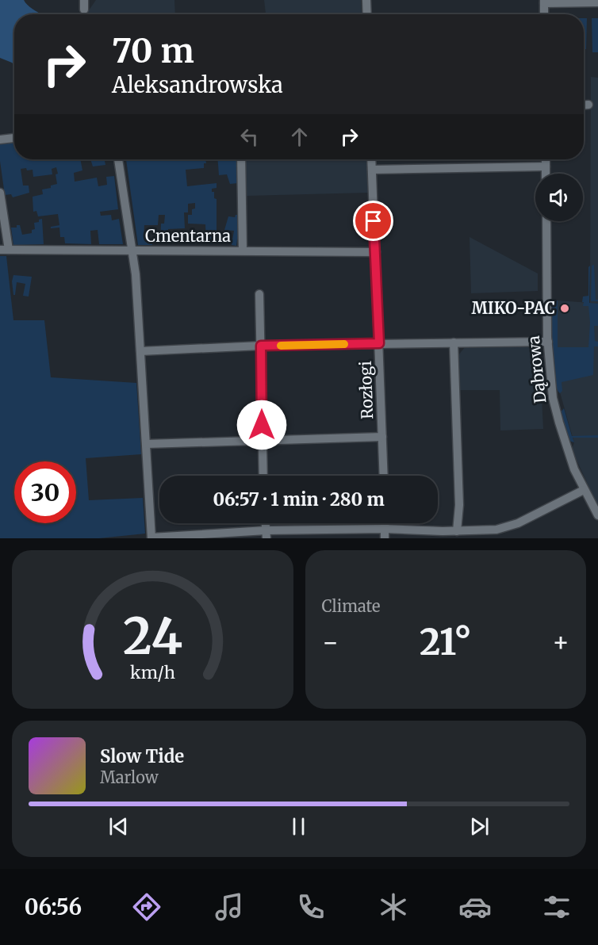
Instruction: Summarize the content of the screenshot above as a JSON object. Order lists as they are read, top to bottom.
{
  "streets": {
    "street": ["Cmentarna", "Dąbrowa", "Rozłogi"]
  },
  "crossings": [
    ["Cmentarna", "Rozłogi"]
  ],
  "places": ["MIKO-PAC"],
  "page": {
    "turn": ["70 m", "Aleksandrowska"],
    "limit": "30",
    "trip": "06:57 · 1 min · 280 m",
    "tile": "Climate",
    "heat": ["−", "21°", "+"],
    "song": ["Slow Tide", "Marlow"],
    "tabs": "06:56",
    "gauge": ["24", "km/h"]
  }
}
